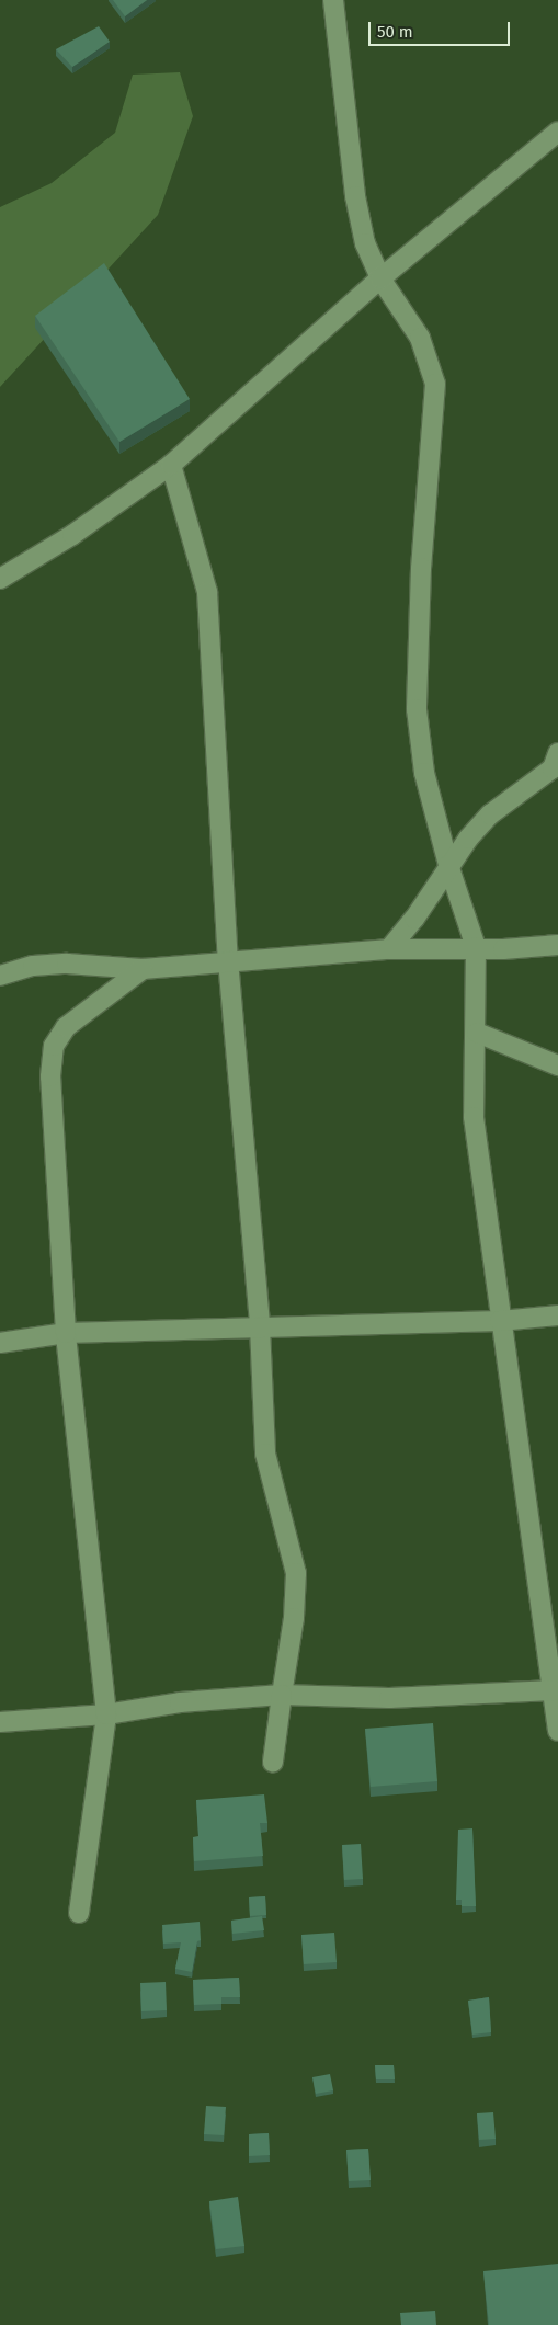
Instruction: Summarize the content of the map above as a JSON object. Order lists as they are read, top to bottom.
{
  "scale_bar": "50 m"
}
